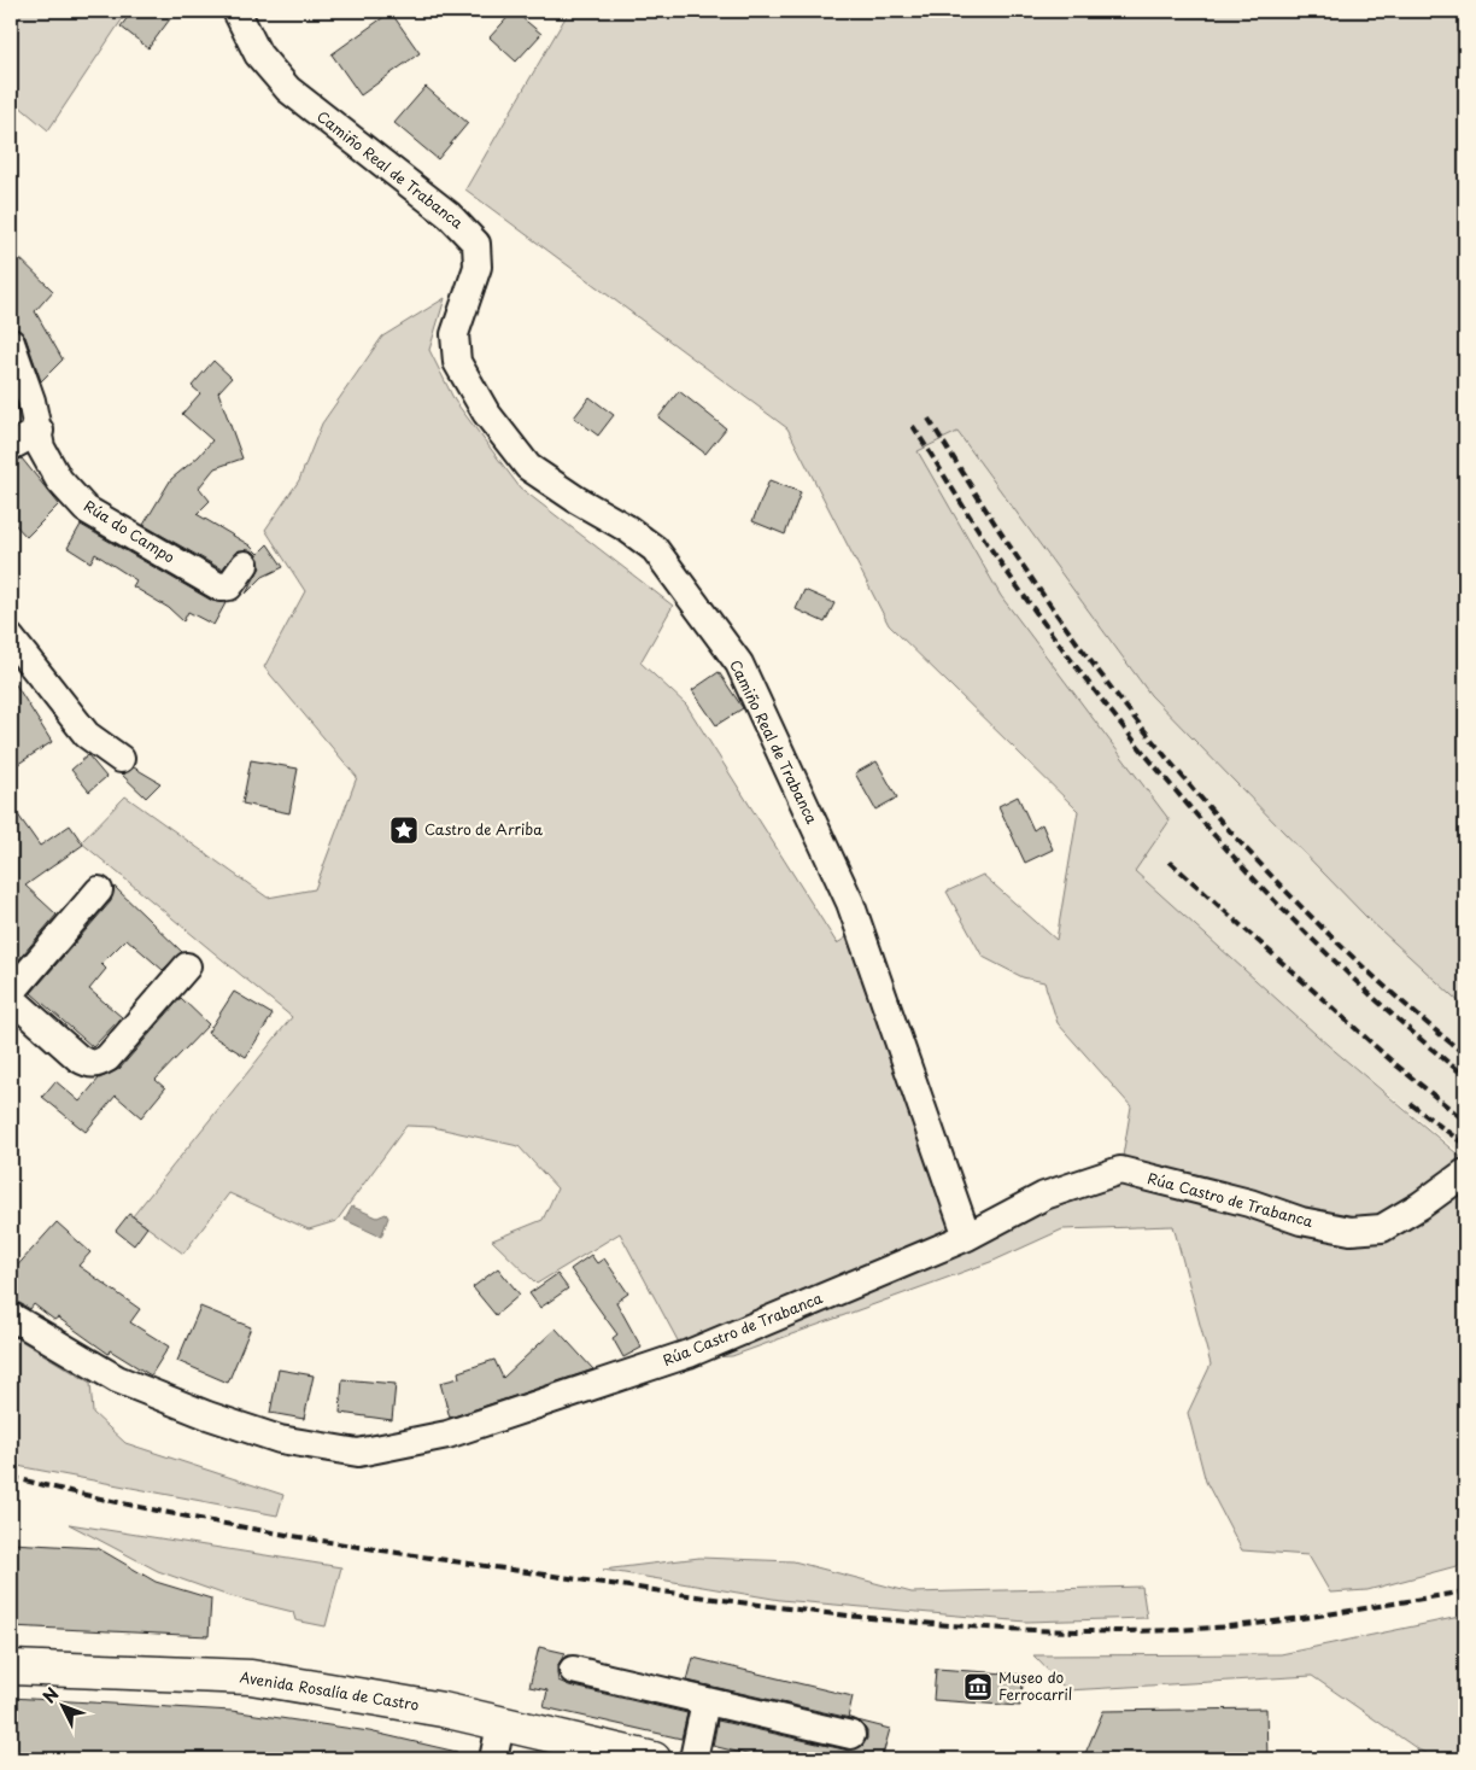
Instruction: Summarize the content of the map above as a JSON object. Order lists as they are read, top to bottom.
{
  "streets": {
    "main road": ["Avenida Rosalía de Castro"],
    "street": ["Camiño Real de Trabanca", "Rúa do Campo", "Rúa Castro de Trabanca"]
  },
  "crossings": [
    ["Camiño Real de Trabanca", "Rúa Castro de Trabanca"]
  ],
  "places": {
    "place": ["Castro de Arriba"],
    "museum": ["Museo do Ferrocarril"]
  },
  "north": "top left"
}
